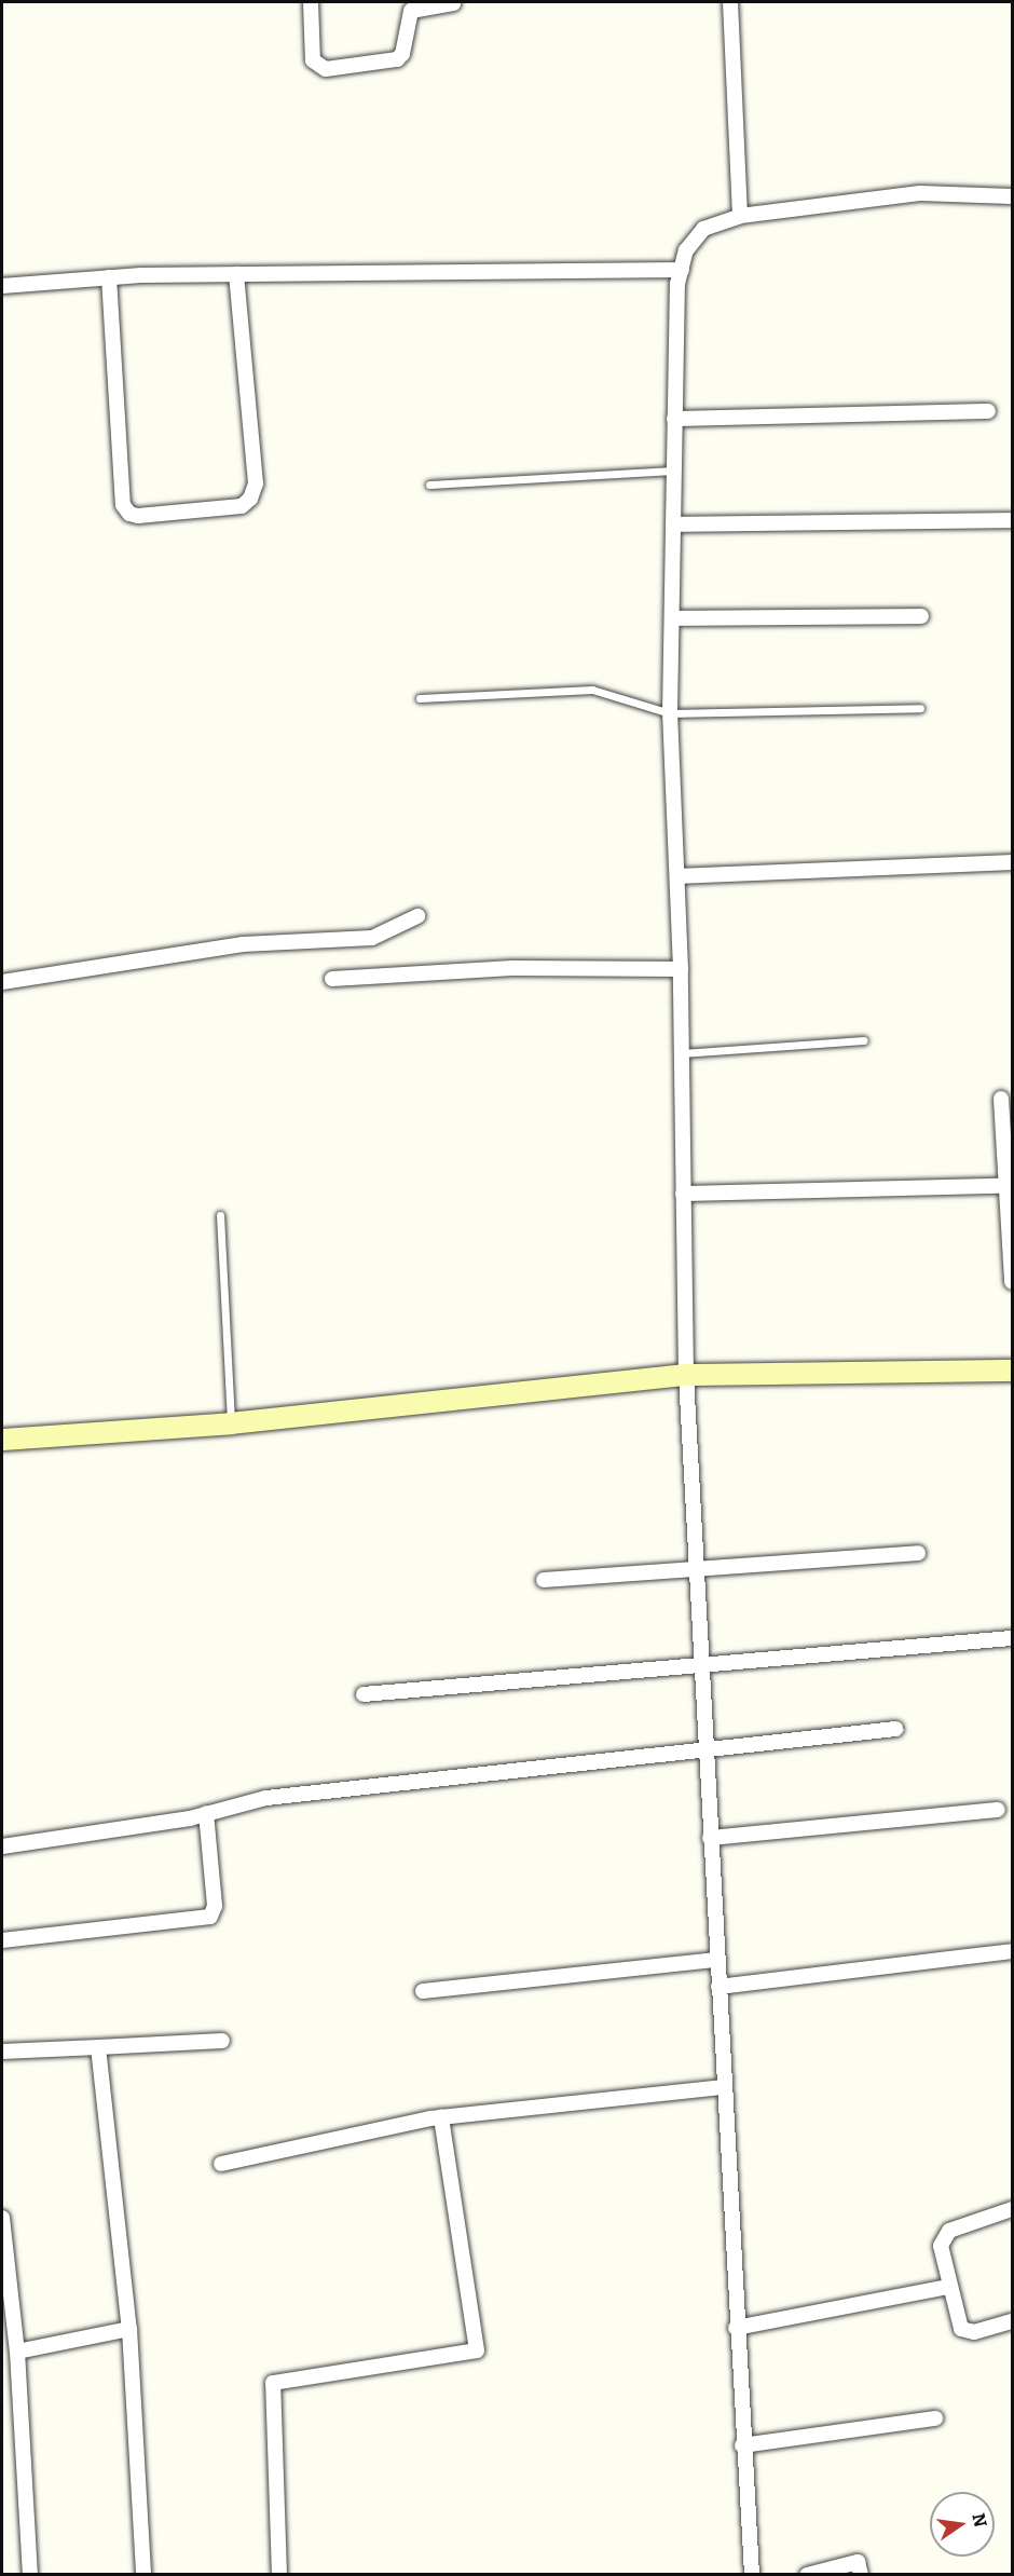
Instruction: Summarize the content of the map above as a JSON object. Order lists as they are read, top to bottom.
{
  "north": "right"
}
